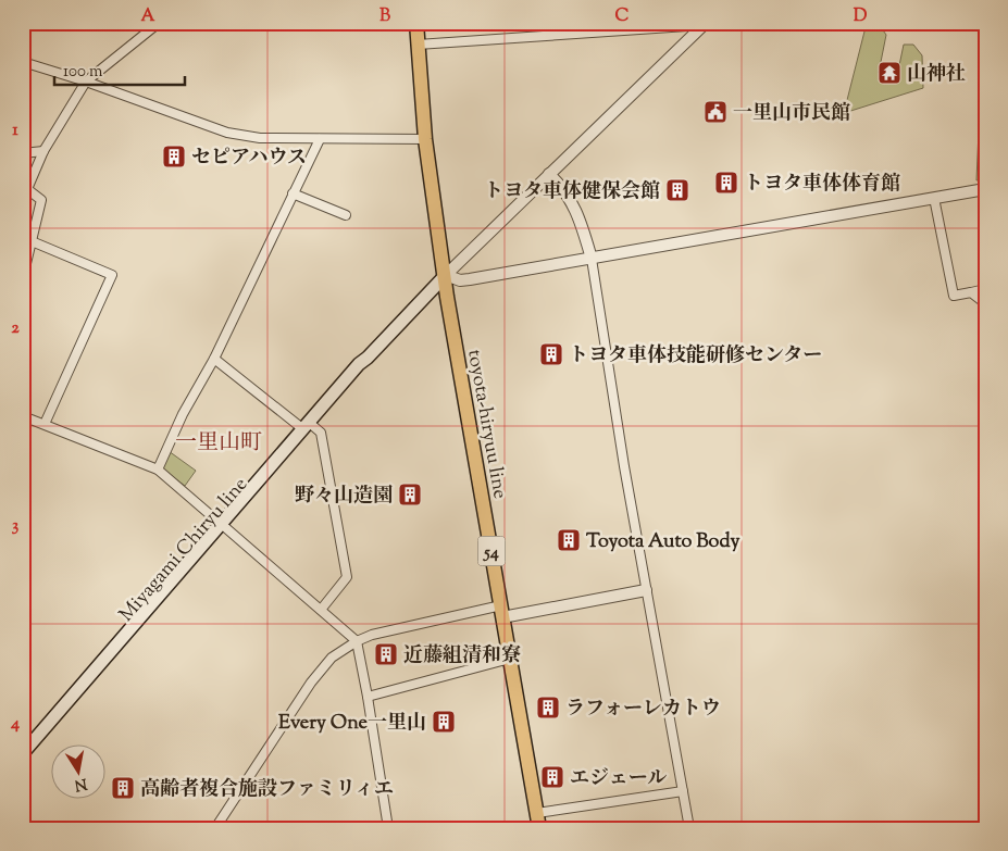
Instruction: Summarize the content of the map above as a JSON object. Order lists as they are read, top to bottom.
{
  "streets": {
    "main road": ["toyota-hiryuu line", "Miyagami Chiryu line", "54"]
  },
  "crossings": [
    ["toyota-hiryuu line", "Miyagami Chiryu line"]
  ],
  "districts": ["一里山町"],
  "places": {
    "temple": ["山神社"],
    "public building": ["一里山市民館"],
    "building": [
      "セピアハウス",
      "トヨタ車体体育館",
      "トヨタ車体健保会館",
      "トヨタ車体技能研修センター",
      "野々山造園",
      "Toyota Auto Body",
      "近藤組清和寮",
      "ラフォーレカトウ",
      "Every One一里山",
      "エジェール",
      "高齢者複合施設ファミリィエ"
    ]
  },
  "scale_bar": "100 m",
  "north": "bottom",
  "grid": {
    "columns": [
      "A",
      "B",
      "C",
      "D"
    ],
    "rows": [
      "1",
      "2",
      "3",
      "4"
    ]
  }
}
